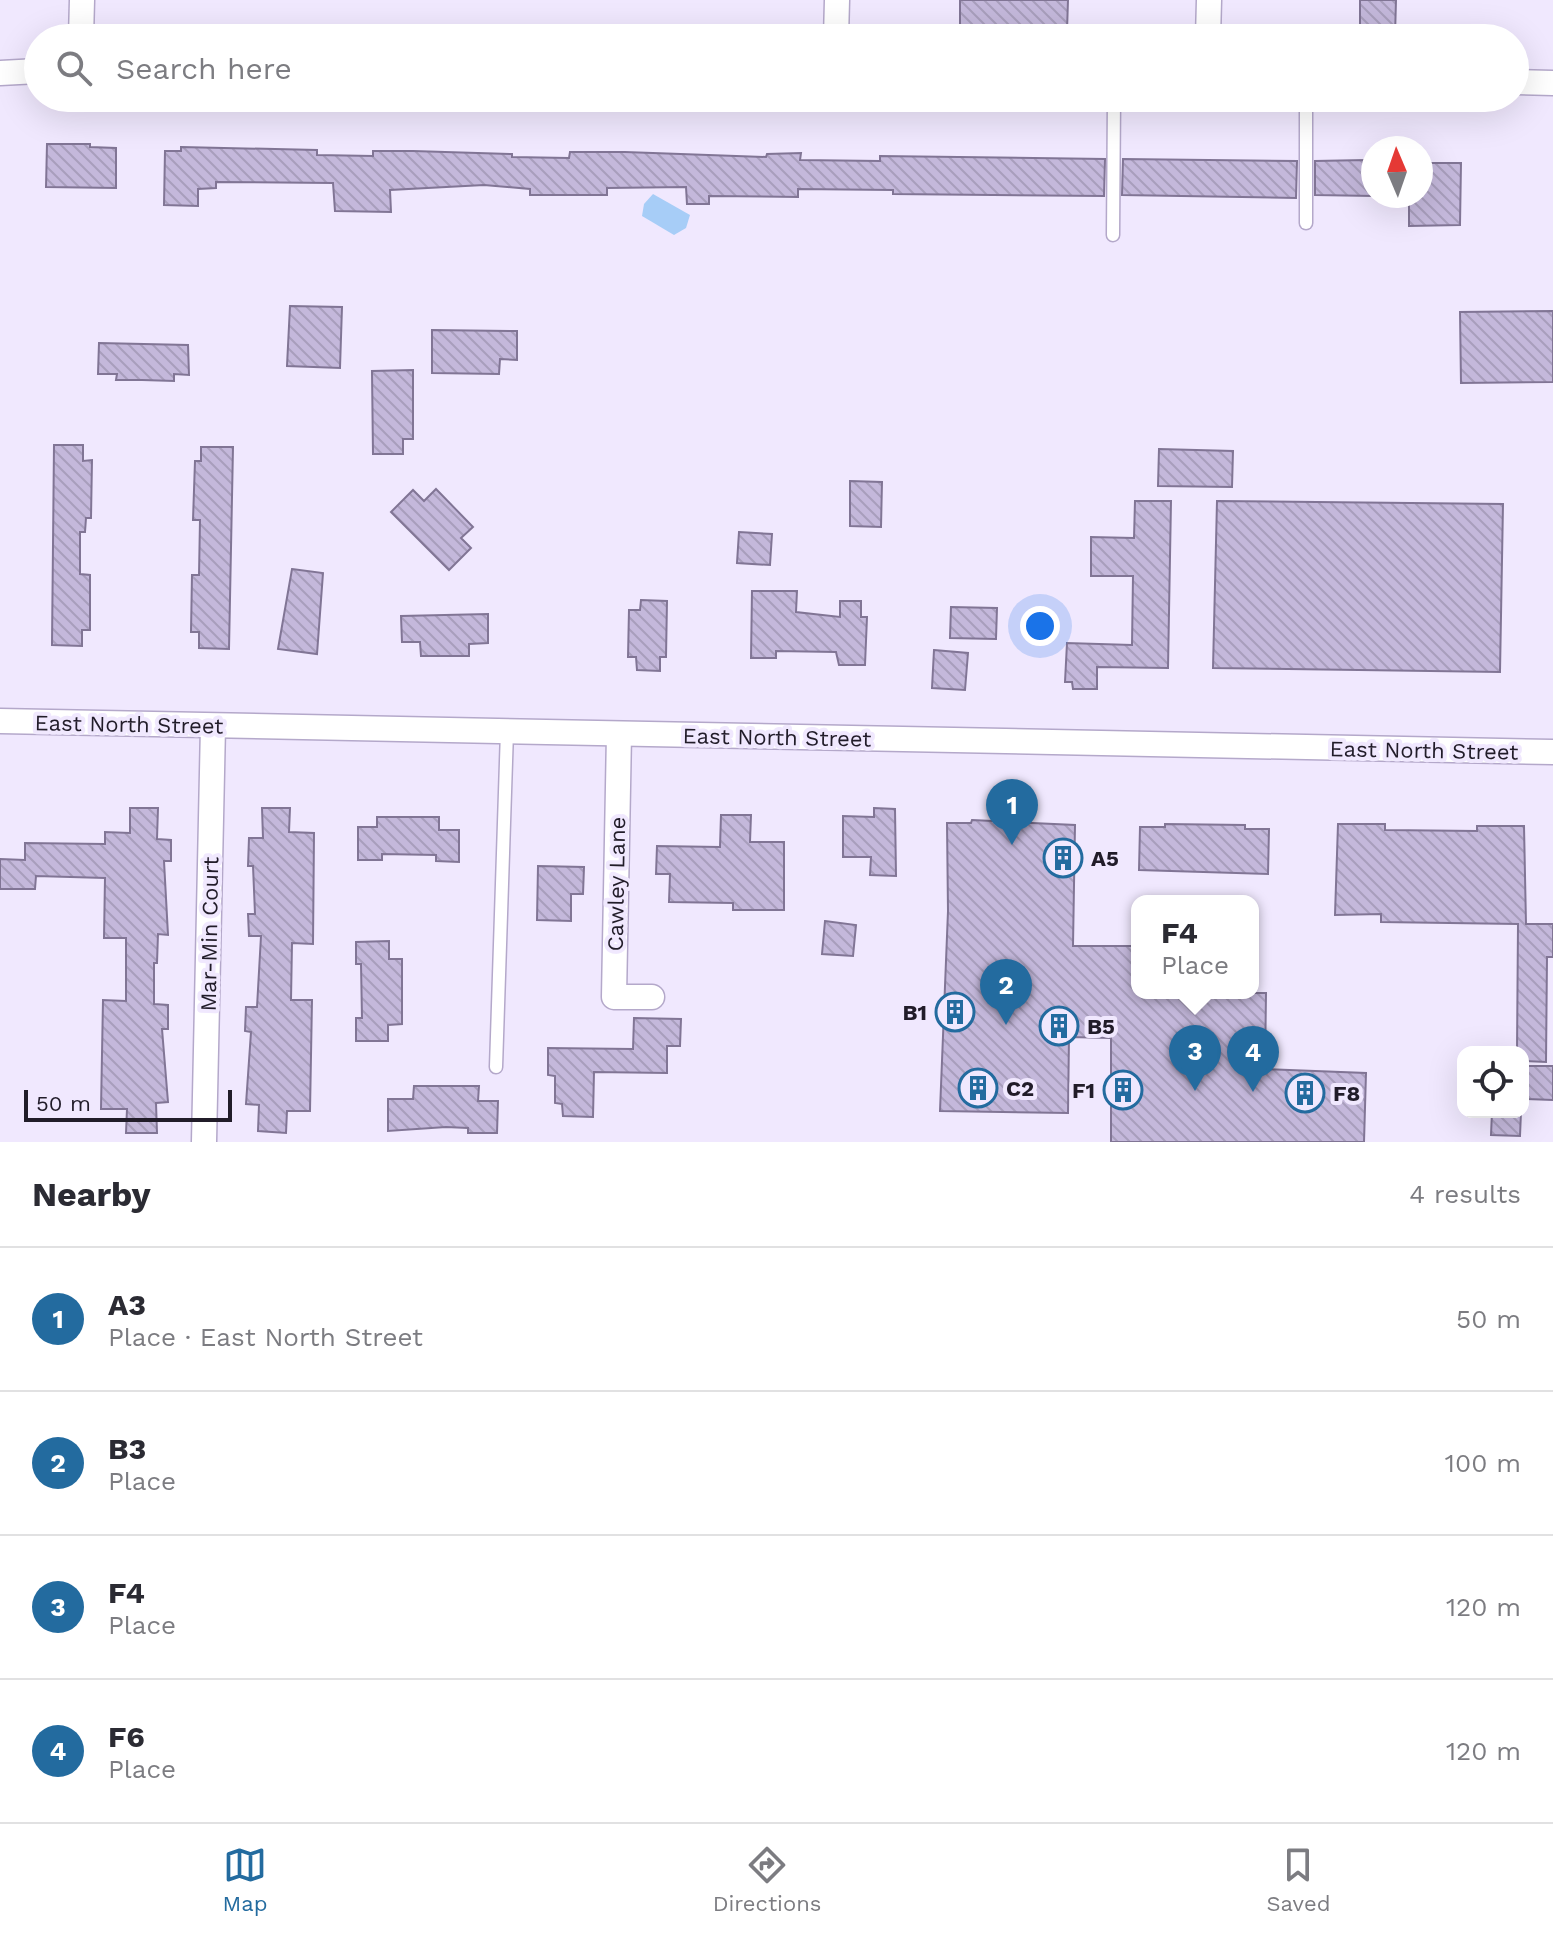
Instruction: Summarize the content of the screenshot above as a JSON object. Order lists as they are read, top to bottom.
{
  "streets": {
    "street": ["East North Street", "Cawley Lane", "Mar-Min Court"]
  },
  "crossings": [
    ["East North Street", "Cawley Lane"],
    ["East North Street", "Mar-Min Court"]
  ],
  "places": {
    "building": [
      "A5",
      "B1",
      "B5",
      "C2",
      "F1",
      "F8"
    ]
  },
  "scale_bar": "50 m",
  "north": "top",
  "page": {
    "search": "Search here",
    "pins": [
      "1",
      "2",
      "3",
      "4"
    ],
    "popup": ["F4", "Place"],
    "scale": "50 m",
    "heading": ["Nearby", "4 results"],
    "list": [
      {
        "mark": "1",
        "name": "A3",
        "note": "Place · East North Street",
        "value": "50 m"
      },
      {
        "mark": "2",
        "name": "B3",
        "note": "Place",
        "value": "100 m"
      },
      {
        "mark": "3",
        "name": "F4",
        "note": "Place",
        "value": "120 m"
      },
      {
        "mark": "4",
        "name": "F6",
        "note": "Place",
        "value": "120 m"
      }
    ],
    "nav": ["Map", "Directions", "Saved"]
  }
}
